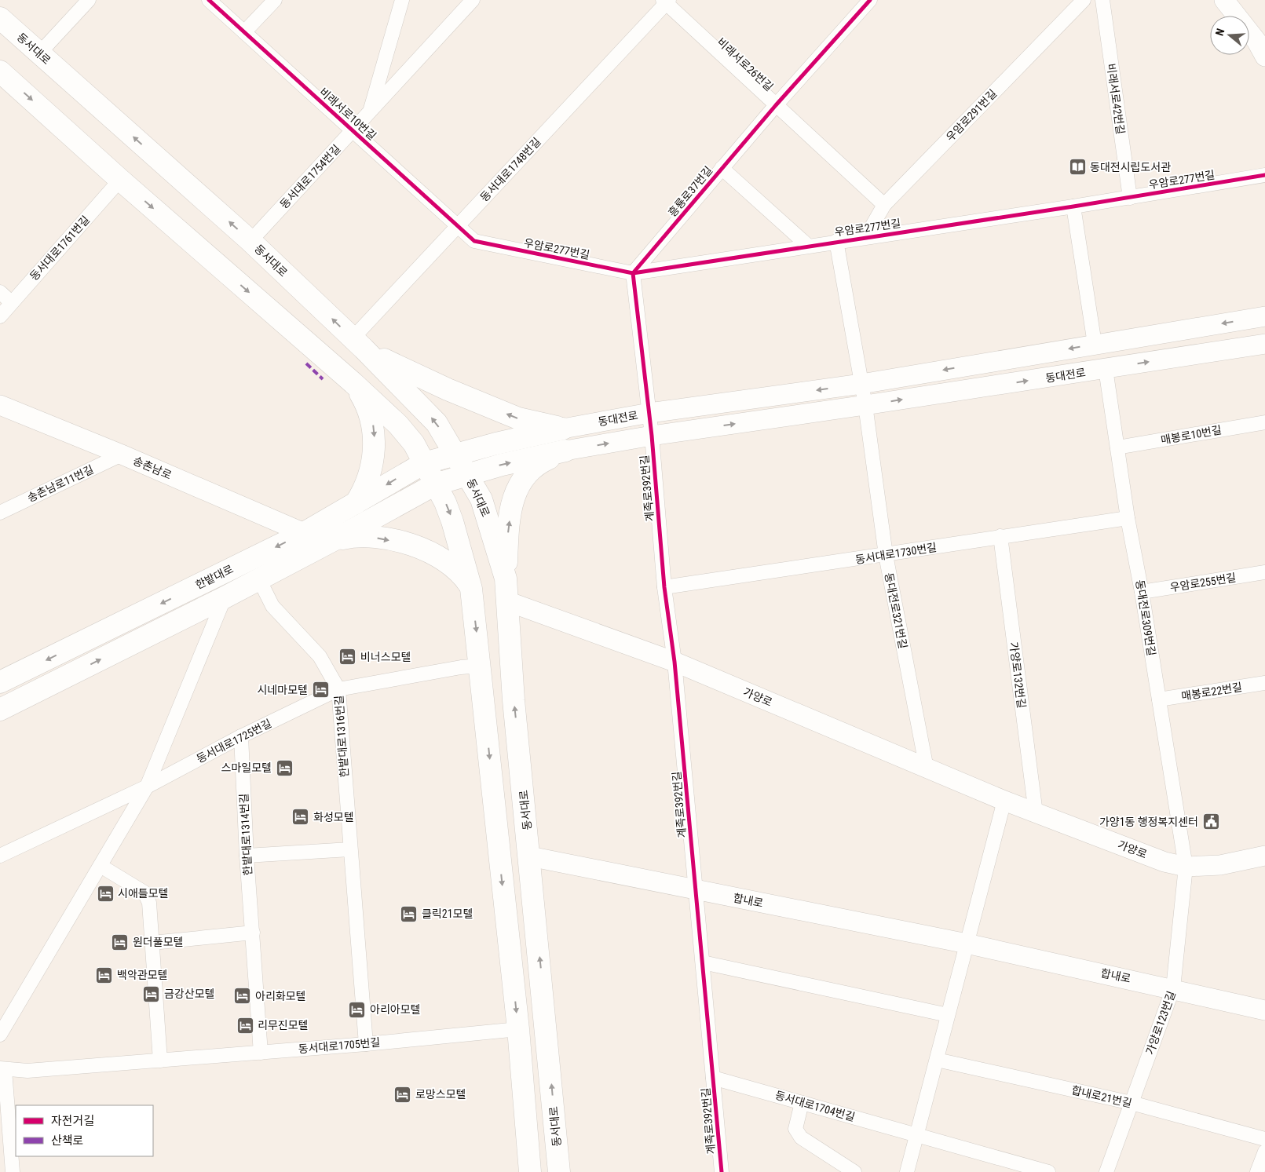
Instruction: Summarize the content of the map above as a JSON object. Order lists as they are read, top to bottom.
{
  "streets": {
    "main road": ["동서대로", "동대전로", "한밭대로"],
    "street": [
      "비래서로26번길",
      "비래서로42번길",
      "비래서로10번길",
      "우암로291번길",
      "동서대로1748번길",
      "동서대로1754번길",
      "우암로277번길",
      "흥룡로37번길",
      "동서대로1761번길",
      "매봉로10번길",
      "송촌남로",
      "송촌남로11번길",
      "계족로392번길",
      "동서대로1730번길",
      "우암로255번길",
      "동대전로321번길",
      "동대전로309번길",
      "가양로132번길",
      "매봉로22번길",
      "가양로",
      "한밭대로1316번길",
      "동서대로1725번길",
      "한밭대로1314번길",
      "합내로",
      "가양로123번길",
      "동서대로1705번길",
      "합내로21번길",
      "동서대로1704번길"
    ]
  },
  "crossings": [
    ["동서대로", "동서대로1748번길"],
    ["동서대로", "동서대로1754번길"],
    ["동서대로", "동대전로"],
    ["동서대로", "가양로"],
    ["동서대로", "합내로"],
    ["비래서로26번길", "우암로291번길"],
    ["비래서로26번길", "동서대로1748번길"],
    ["비래서로26번길", "흥룡로37번길"],
    ["비래서로42번길", "우암로277번길"],
    ["비래서로10번길", "동서대로1748번길"],
    ["비래서로10번길", "동서대로1754번길"],
    ["비래서로10번길", "우암로277번길"],
    ["우암로291번길", "우암로277번길"],
    ["우암로277번길", "흥룡로37번길"],
    ["동대전로", "계족로392번길"],
    ["동대전로", "한밭대로"],
    ["동대전로", "동대전로321번길"],
    ["동대전로", "동대전로309번길"],
    ["매봉로10번길", "동대전로309번길"],
    ["송촌남로", "송촌남로11번길"],
    ["송촌남로", "한밭대로"],
    ["계족로392번길", "동서대로1730번길"],
    ["계족로392번길", "가양로"],
    ["계족로392번길", "합내로"],
    ["계족로392번길", "동서대로1704번길"],
    ["동서대로1730번길", "동대전로321번길"],
    ["동서대로1730번길", "동대전로309번길"],
    ["동서대로1730번길", "가양로132번길"],
    ["한밭대로", "한밭대로1316번길"],
    ["우암로255번길", "동대전로309번길"],
    ["동대전로321번길", "가양로"],
    ["동대전로309번길", "매봉로22번길"],
    ["동대전로309번길", "가양로"],
    ["동대전로309번길", "가양로123번길"],
    ["가양로132번길", "가양로"],
    ["가양로", "가양로123번길"],
    ["한밭대로1316번길", "동서대로1725번길"],
    ["한밭대로1316번길", "동서대로1705번길"],
    ["동서대로1725번길", "한밭대로1314번길"],
    ["한밭대로1314번길", "동서대로1705번길"],
    ["합내로", "가양로123번길"],
    ["가양로123번길", "합내로21번길"]
  ],
  "places": {
    "library": ["동대전시립도서관"],
    "hotel": [
      "비너스모텔",
      "시네마모텔",
      "스마일모텔",
      "화성모텔",
      "시애틀모텔",
      "클릭21모텔",
      "원더풀모텔",
      "백악관모텔",
      "금강산모텔",
      "아리화모텔",
      "아리아모텔",
      "리무진모텔",
      "로망스모텔"
    ],
    "public building": ["가양1동 행정복지센터"]
  },
  "legend": ["자전거길", "산책로"],
  "north": "left"
}
